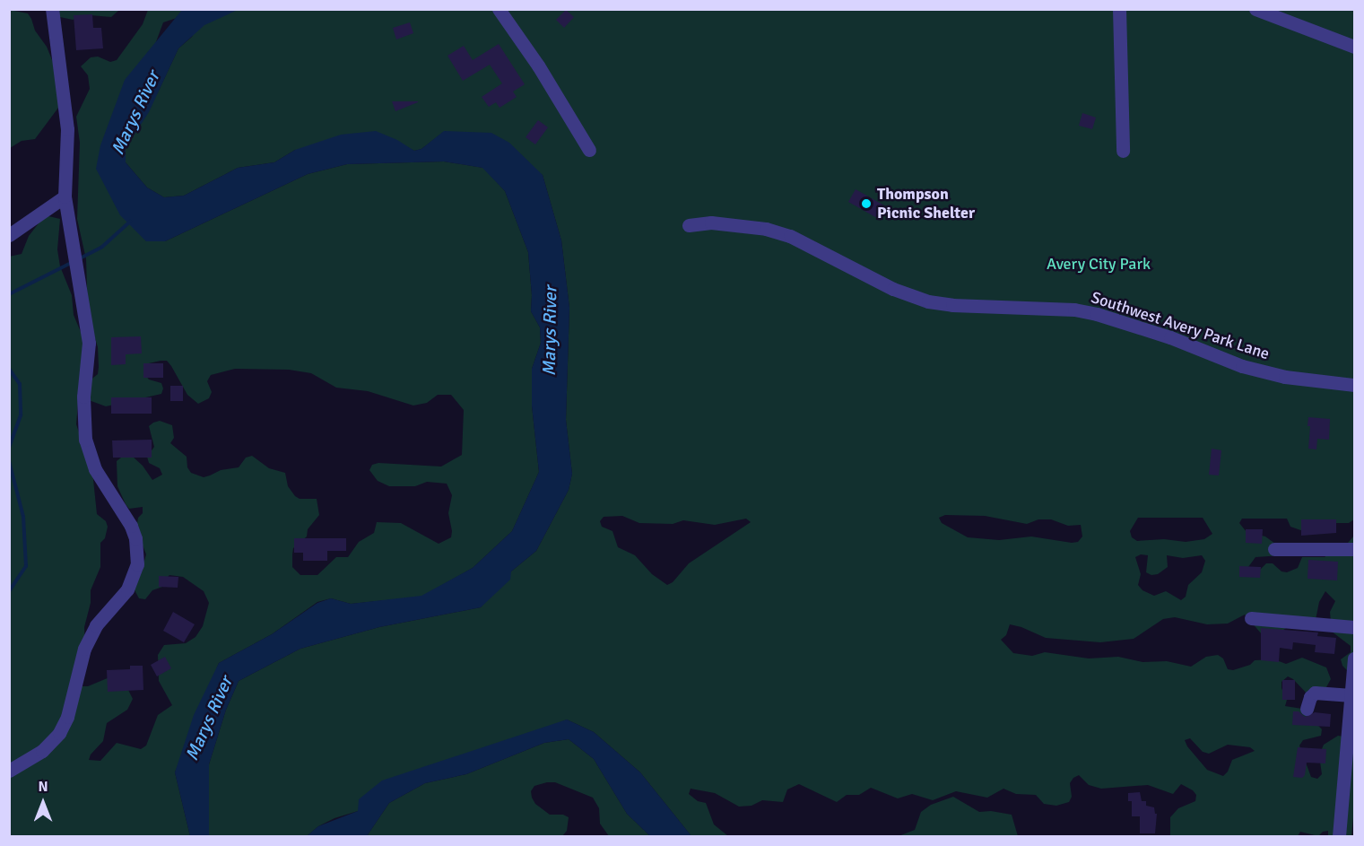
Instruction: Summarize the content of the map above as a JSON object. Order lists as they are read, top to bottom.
{
  "streets": {
    "street": ["Southwest Avery Park Lane"]
  },
  "water": ["Marys River"],
  "parks": ["Avery City Park"],
  "places": ["Thompson Picnic Shelter"],
  "north": "top"
}
